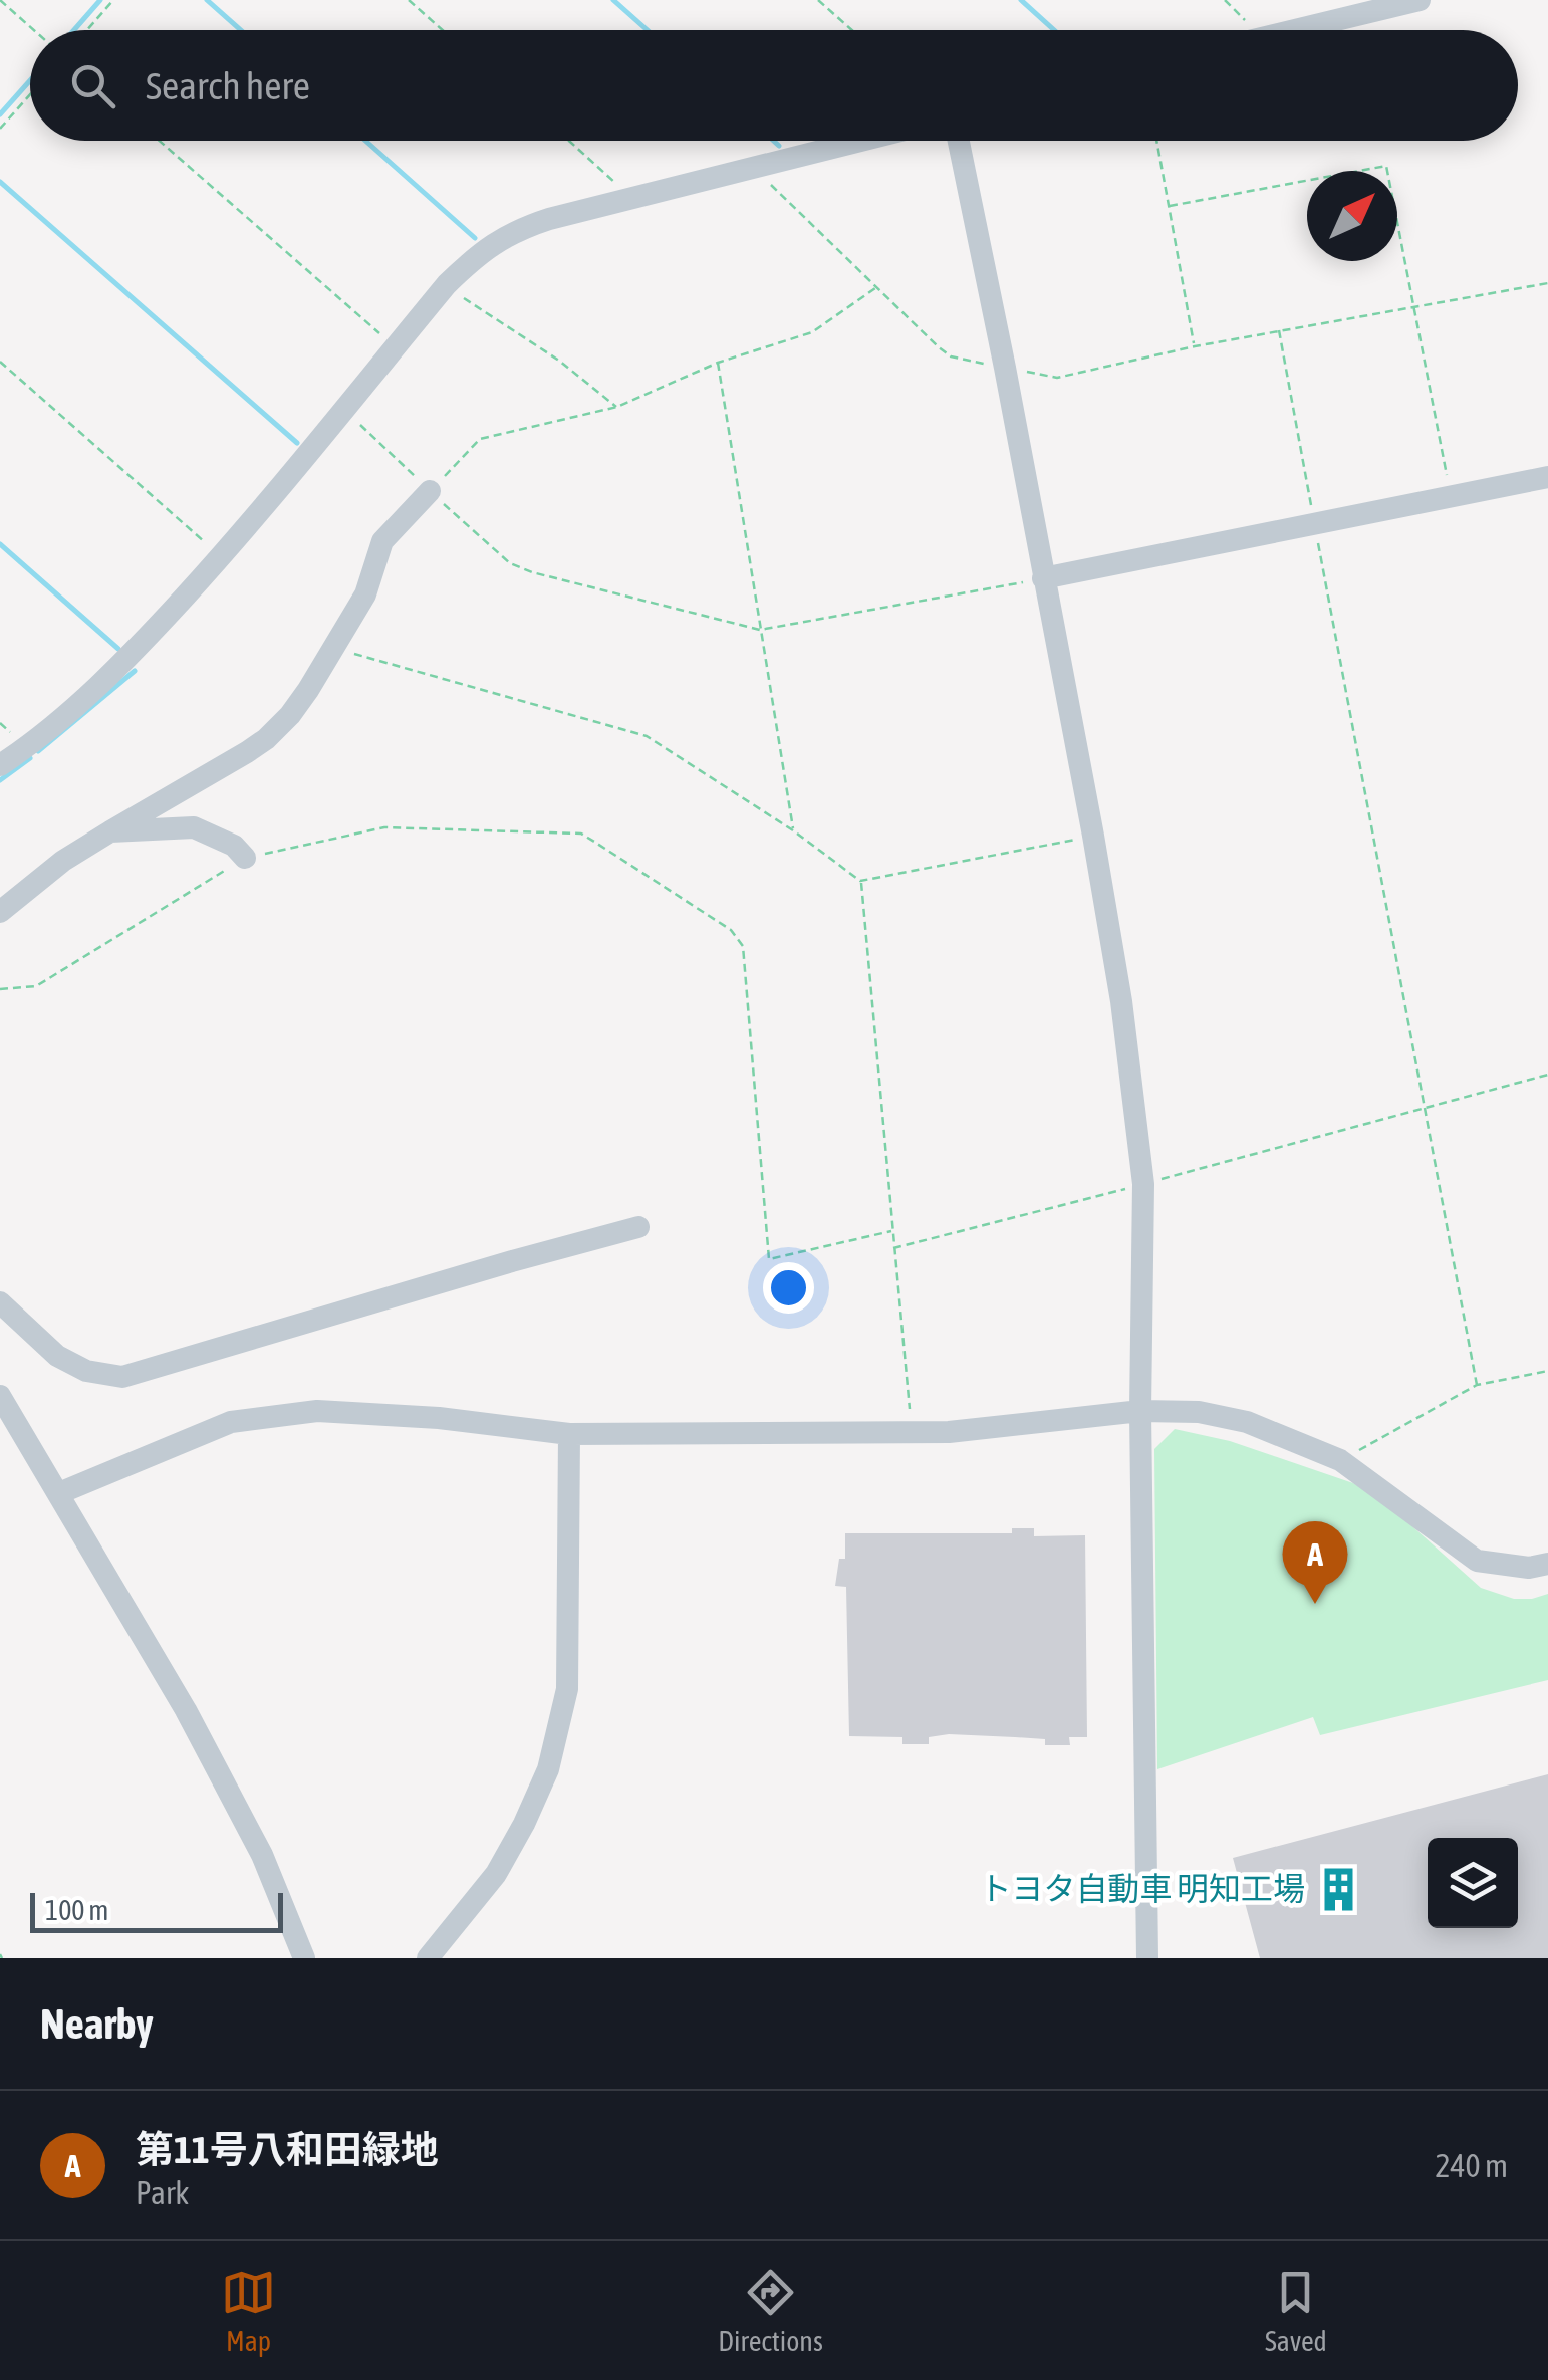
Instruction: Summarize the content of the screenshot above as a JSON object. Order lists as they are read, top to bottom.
{
  "places": {
    "building": ["トヨタ自動車 明知工場"]
  },
  "scale_bar": "100 m",
  "north": "top right",
  "page": {
    "search": "Search here",
    "pins": "A",
    "scale": "100 m",
    "heading": "Nearby",
    "list": [
      {
        "mark": "A",
        "name": "第11号八和田緑地",
        "note": "Park",
        "value": "240 m"
      }
    ],
    "nav": ["Map", "Directions", "Saved"]
  }
}
